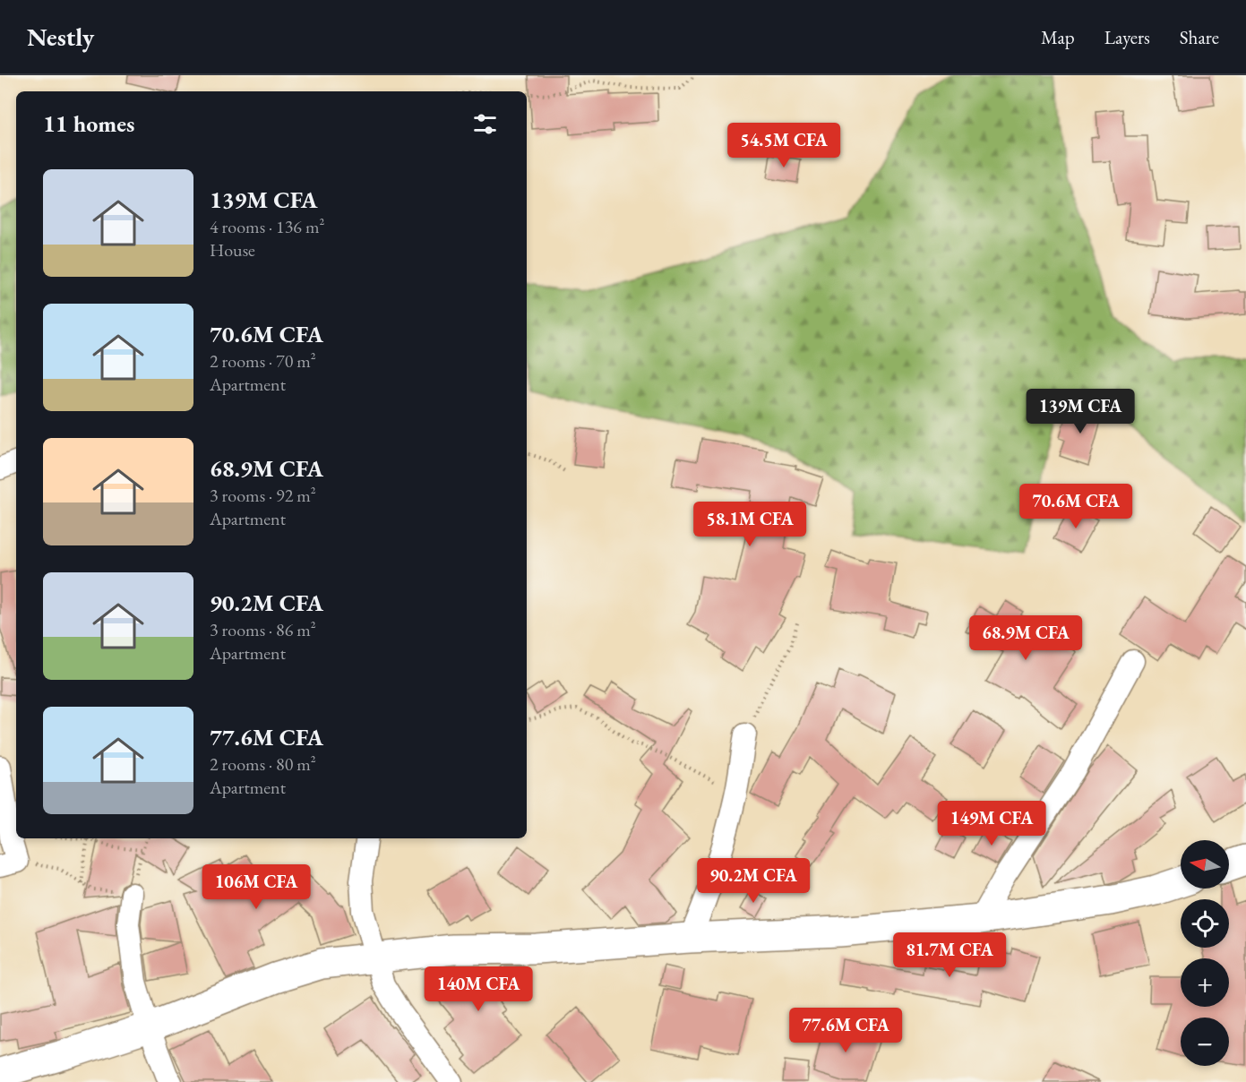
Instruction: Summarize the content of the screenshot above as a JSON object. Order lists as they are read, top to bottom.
{
  "north": "left",
  "page": {
    "header": "Nestly",
    "nav": ["Map", "Layers", "Share"],
    "heading": "11 homes",
    "price": [
      "54.5M CFA",
      "139M CFA",
      "70.6M CFA",
      "58.1M CFA",
      "68.9M CFA",
      "149M CFA",
      "90.2M CFA",
      "106M CFA",
      "81.7M CFA",
      "140M CFA",
      "77.6M CFA"
    ],
    "list": [
      {
        "name": "139M CFA",
        "note": "4 rooms · 136 m² · House"
      },
      {
        "name": "70.6M CFA",
        "note": "2 rooms · 70 m² · Apartment"
      },
      {
        "name": "68.9M CFA",
        "note": "3 rooms · 92 m² · Apartment"
      },
      {
        "name": "90.2M CFA",
        "note": "3 rooms · 86 m² · Apartment"
      },
      {
        "name": "77.6M CFA",
        "note": "2 rooms · 80 m² · Apartment"
      }
    ],
    "map_buttons": ["+", "−"]
  }
}
